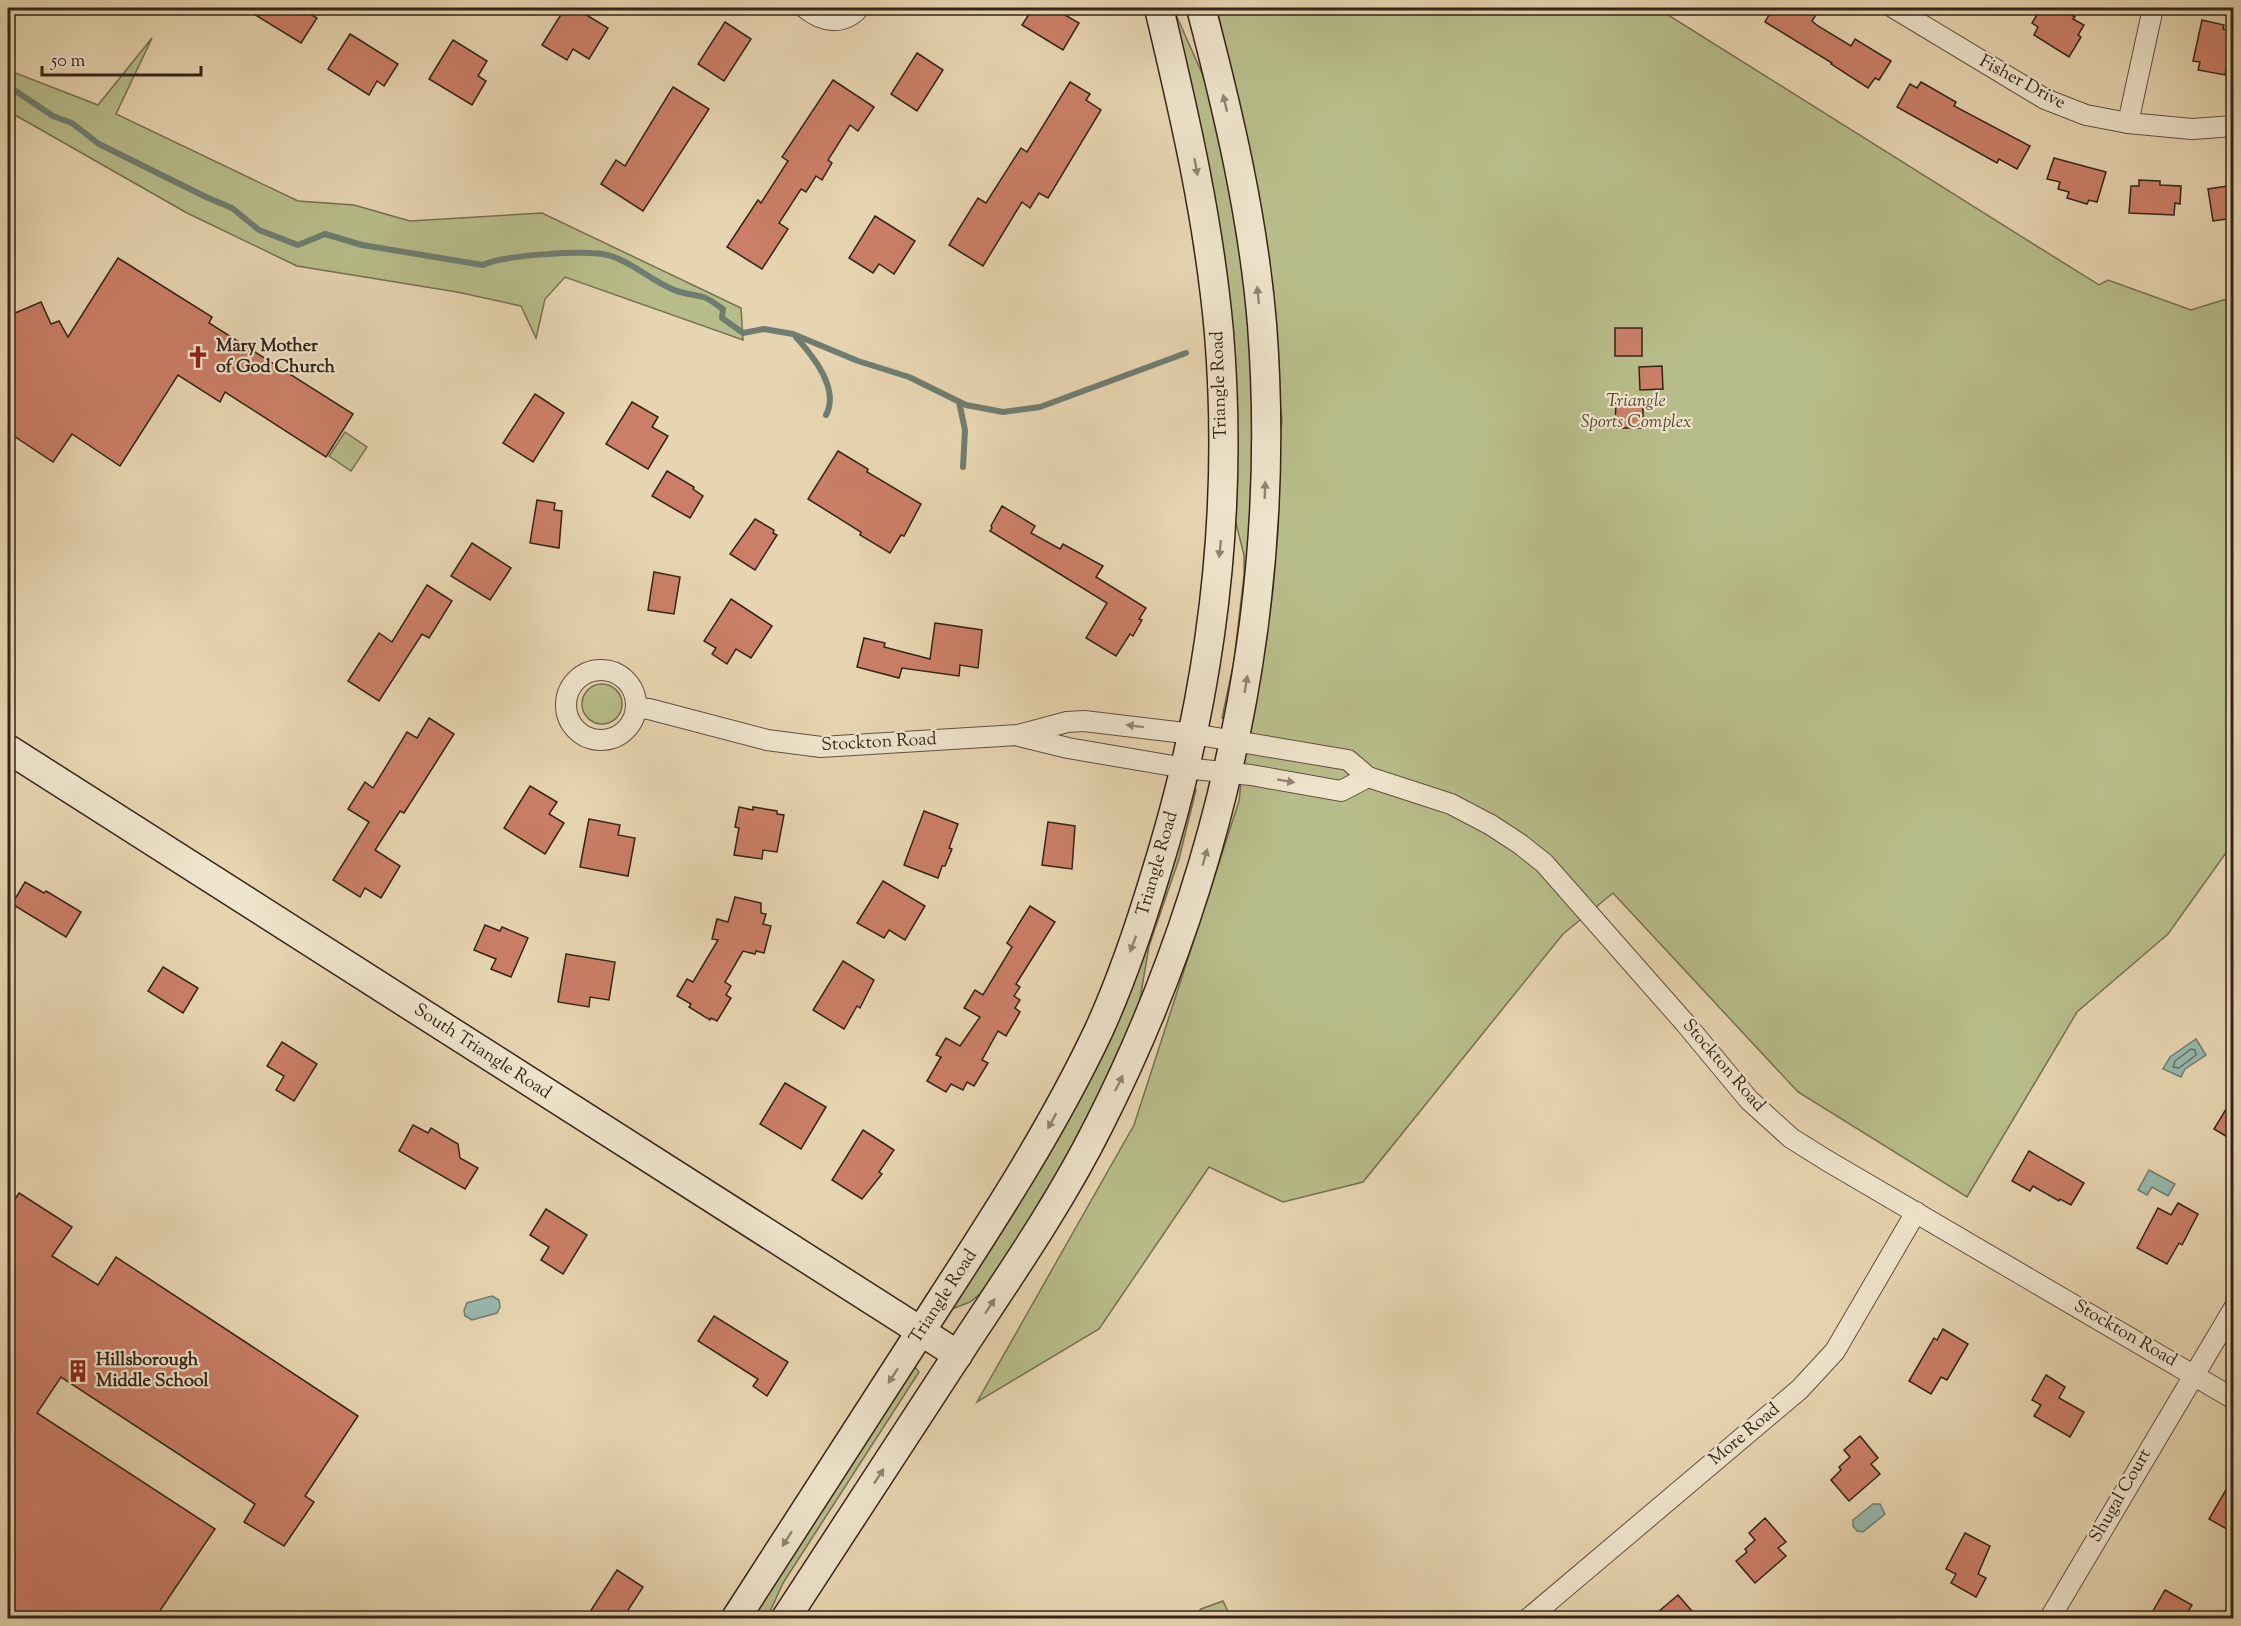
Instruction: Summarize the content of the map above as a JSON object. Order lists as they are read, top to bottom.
{
  "streets": {
    "street": [
      "Fisher Drive",
      "Triangle Road",
      "Stockton Road",
      "South Triangle Road",
      "More Road",
      "Shugal Court"
    ]
  },
  "crossings": [
    ["Triangle Road", "Stockton Road"],
    ["Triangle Road", "South Triangle Road"],
    ["Stockton Road", "More Road"],
    ["Stockton Road", "Shugal Court"]
  ],
  "parks": ["Triangle Sports Complex"],
  "places": {
    "church": ["Mary Mother of God Church"],
    "building": ["Hillsborough Middle School"]
  },
  "scale_bar": "50 m"
}
